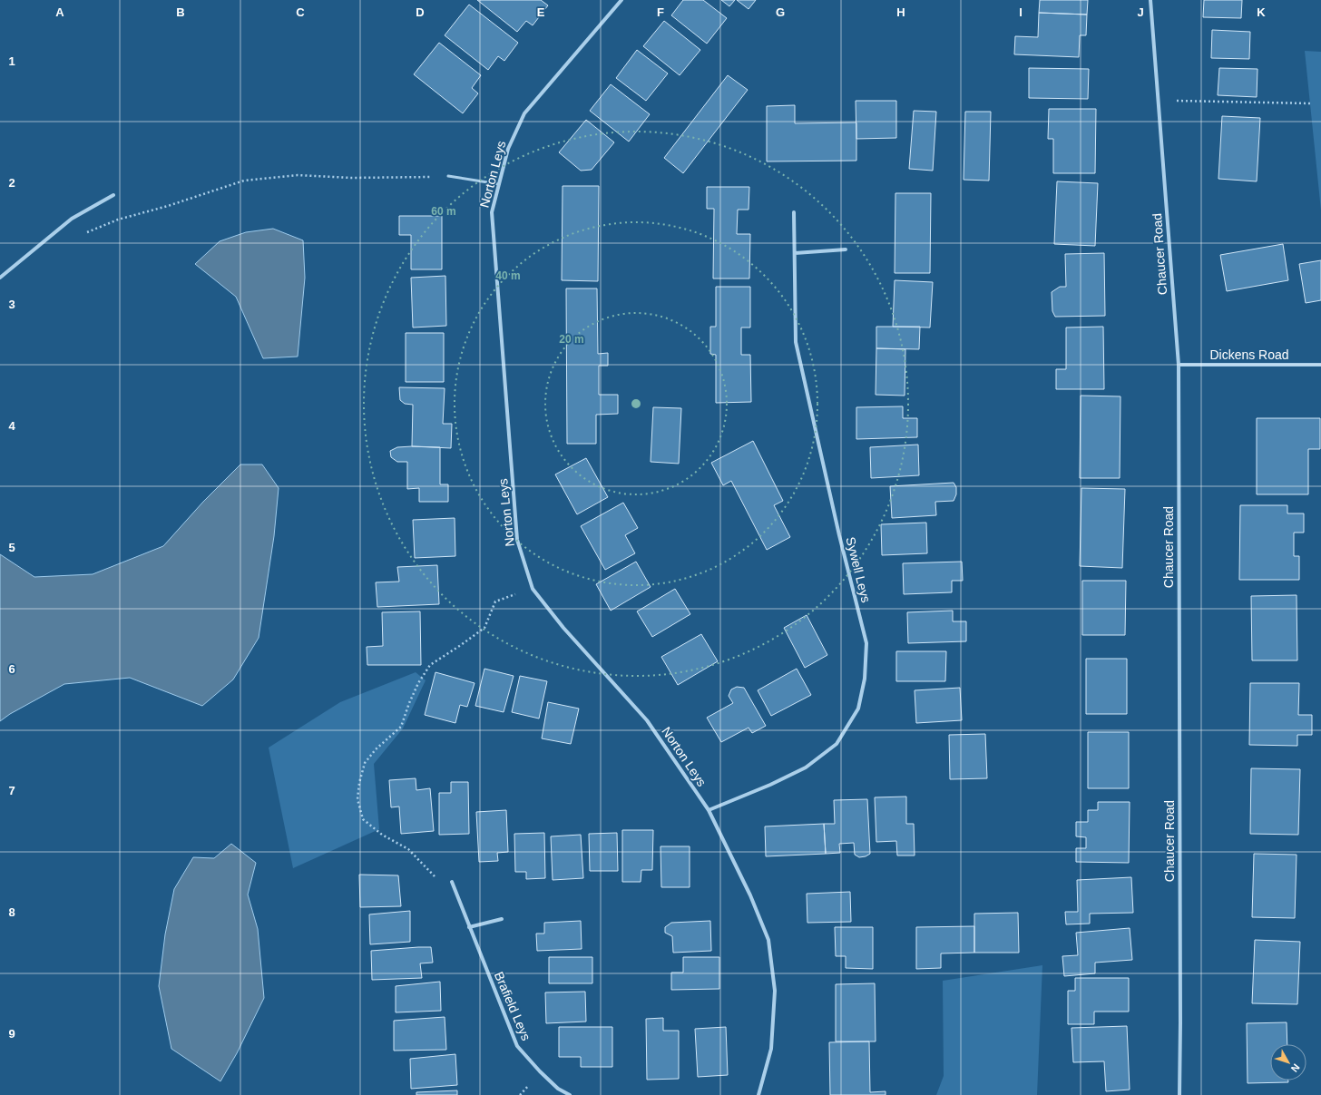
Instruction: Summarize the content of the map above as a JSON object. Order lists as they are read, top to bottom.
{
  "streets": {
    "street": [
      "Norton Leys",
      "Chaucer Road",
      "Dickens Road",
      "Sywell Leys",
      "Brafield Leys"
    ]
  },
  "crossings": [
    ["Norton Leys", "Sywell Leys"],
    ["Chaucer Road", "Dickens Road"]
  ],
  "north": "bottom right",
  "grid": {
    "columns": [
      "A",
      "B",
      "C",
      "D",
      "E",
      "F",
      "G",
      "H",
      "I",
      "J",
      "K"
    ],
    "rows": [
      "1",
      "2",
      "3",
      "4",
      "5",
      "6",
      "7",
      "8",
      "9"
    ]
  },
  "rings": ["60 m", "40 m", "20 m"]
}
